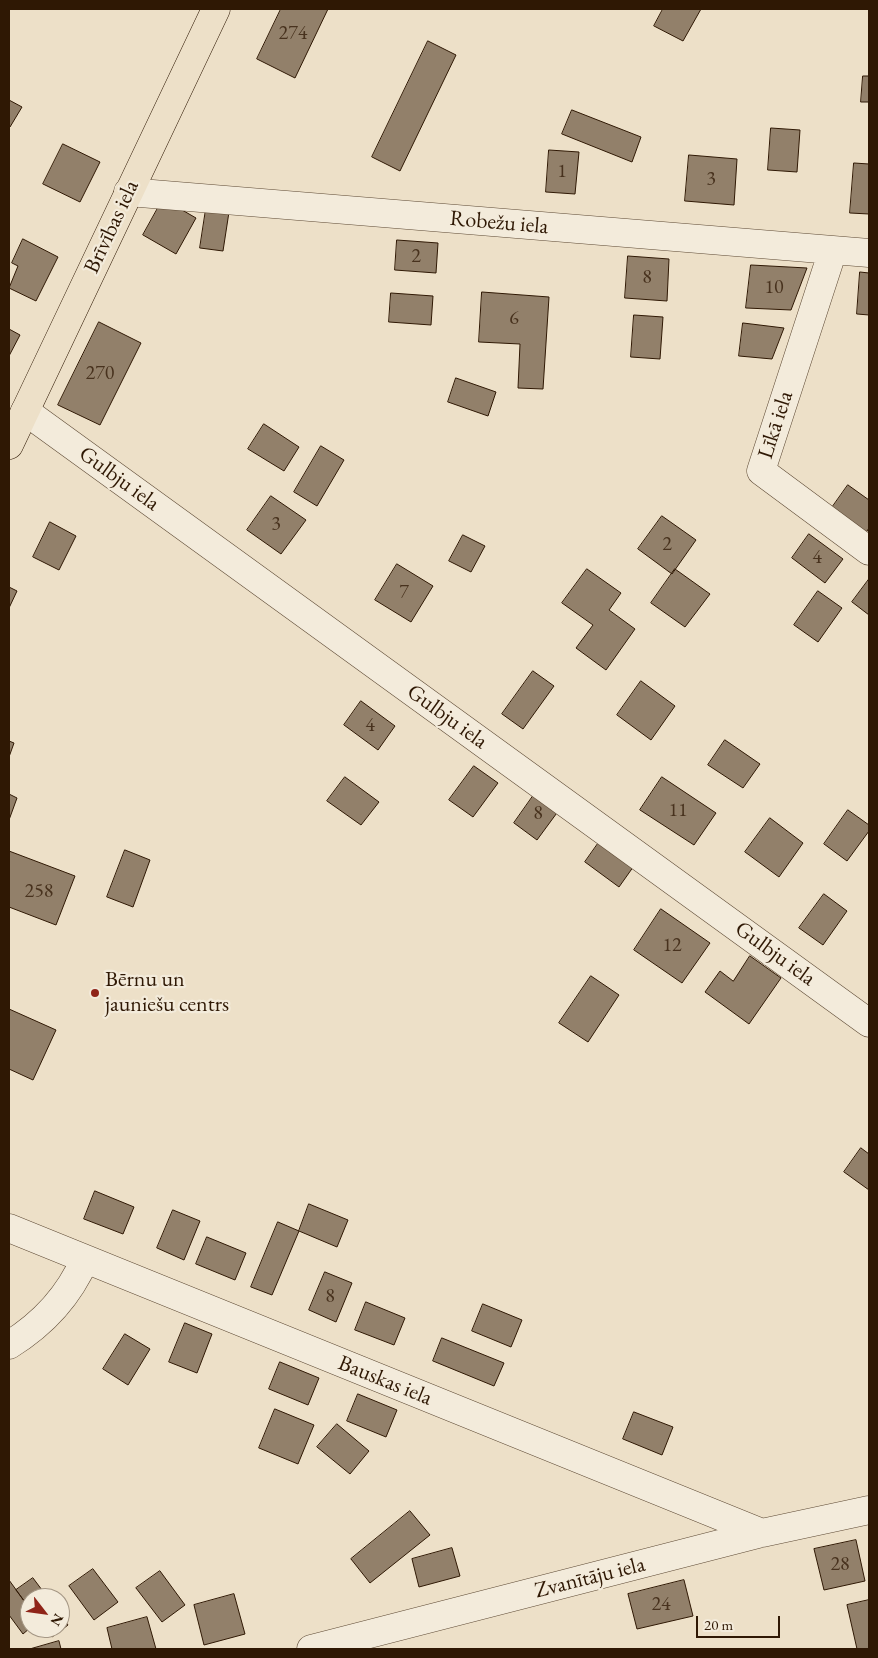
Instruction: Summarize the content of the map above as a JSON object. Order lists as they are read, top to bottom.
{
  "streets": {
    "main road": ["Brīvības iela"],
    "street": [
      "Robežu iela",
      "Līkā iela",
      "Gulbju iela",
      "Bauskas iela",
      "Zvanītāju iela"
    ]
  },
  "crossings": [
    ["Robežu iela", "Brīvības iela"],
    ["Robežu iela", "Līkā iela"],
    ["Brīvības iela", "Gulbju iela"],
    ["Bauskas iela", "Zvanītāju iela"]
  ],
  "places": ["Bērnu un jauniešu centrs"],
  "house_numbers": [
    "274",
    "1",
    "3",
    "2",
    "8",
    "10",
    "6",
    "270",
    "3",
    "2",
    "4",
    "7",
    "4",
    "11",
    "8",
    "258",
    "12",
    "8",
    "28",
    "24"
  ],
  "scale_bar": "20 m",
  "north": "bottom right"
}
